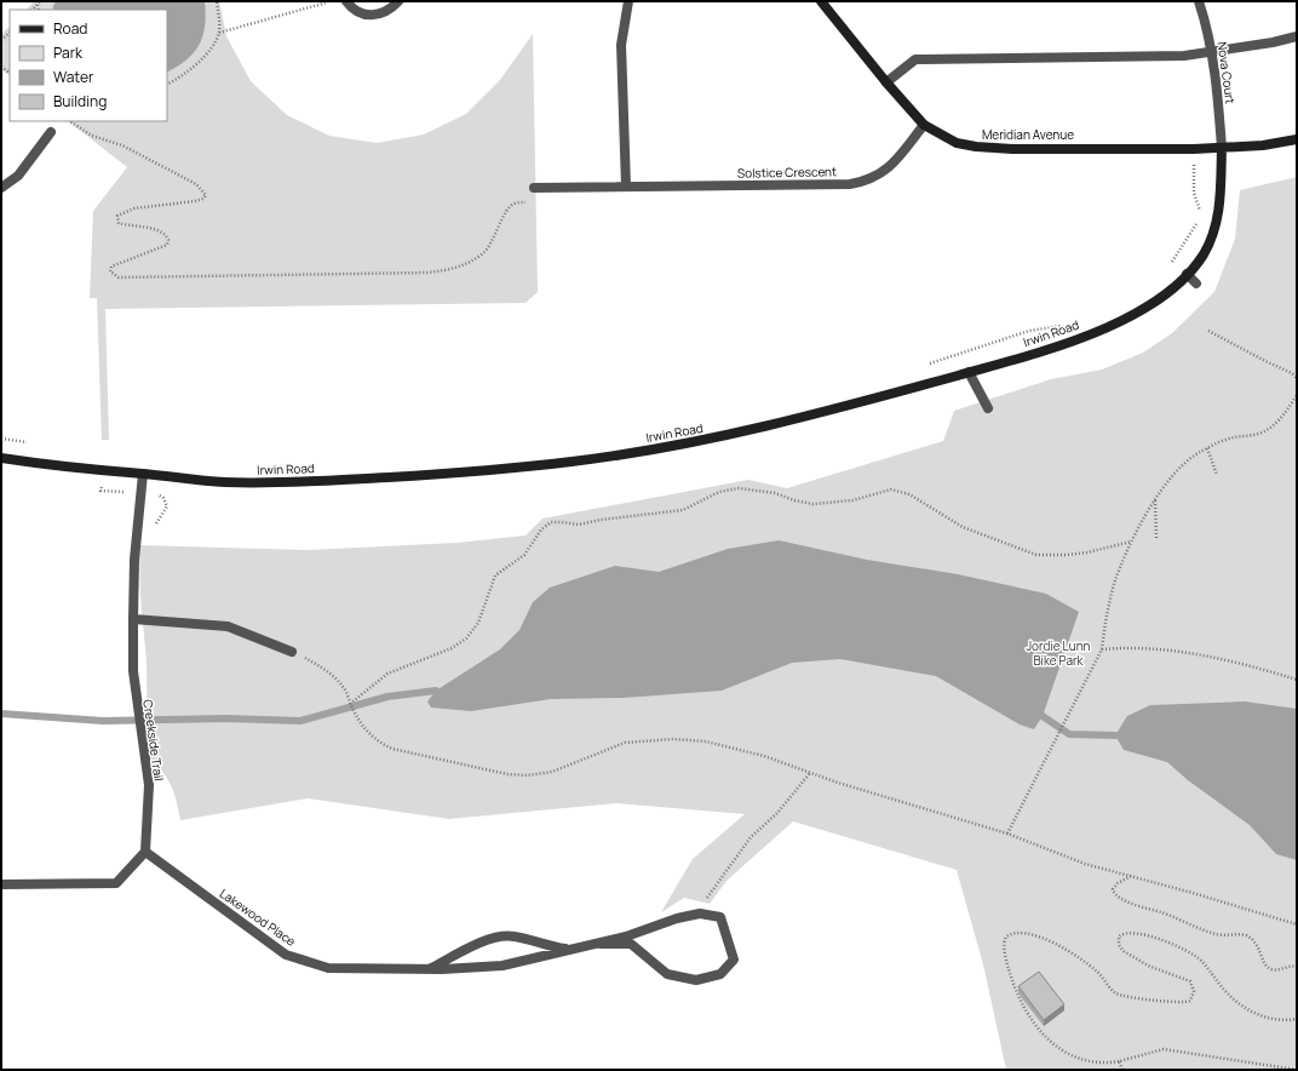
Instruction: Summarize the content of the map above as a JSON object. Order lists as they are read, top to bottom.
{
  "streets": {
    "street": [
      "Nova Court",
      "Meridian Avenue",
      "Solstice Crescent",
      "Irwin Road",
      "Creekside Trail",
      "Lakewood Place"
    ]
  },
  "crossings": [
    ["Nova Court", "Meridian Avenue"],
    ["Nova Court", "Irwin Road"],
    ["Meridian Avenue", "Solstice Crescent"],
    ["Meridian Avenue", "Irwin Road"],
    ["Irwin Road", "Creekside Trail"],
    ["Creekside Trail", "Lakewood Place"]
  ],
  "parks": ["Jordie Lunn Bike Park"],
  "legend": [
    "Road",
    "Park",
    "Water",
    "Building"
  ]
}
